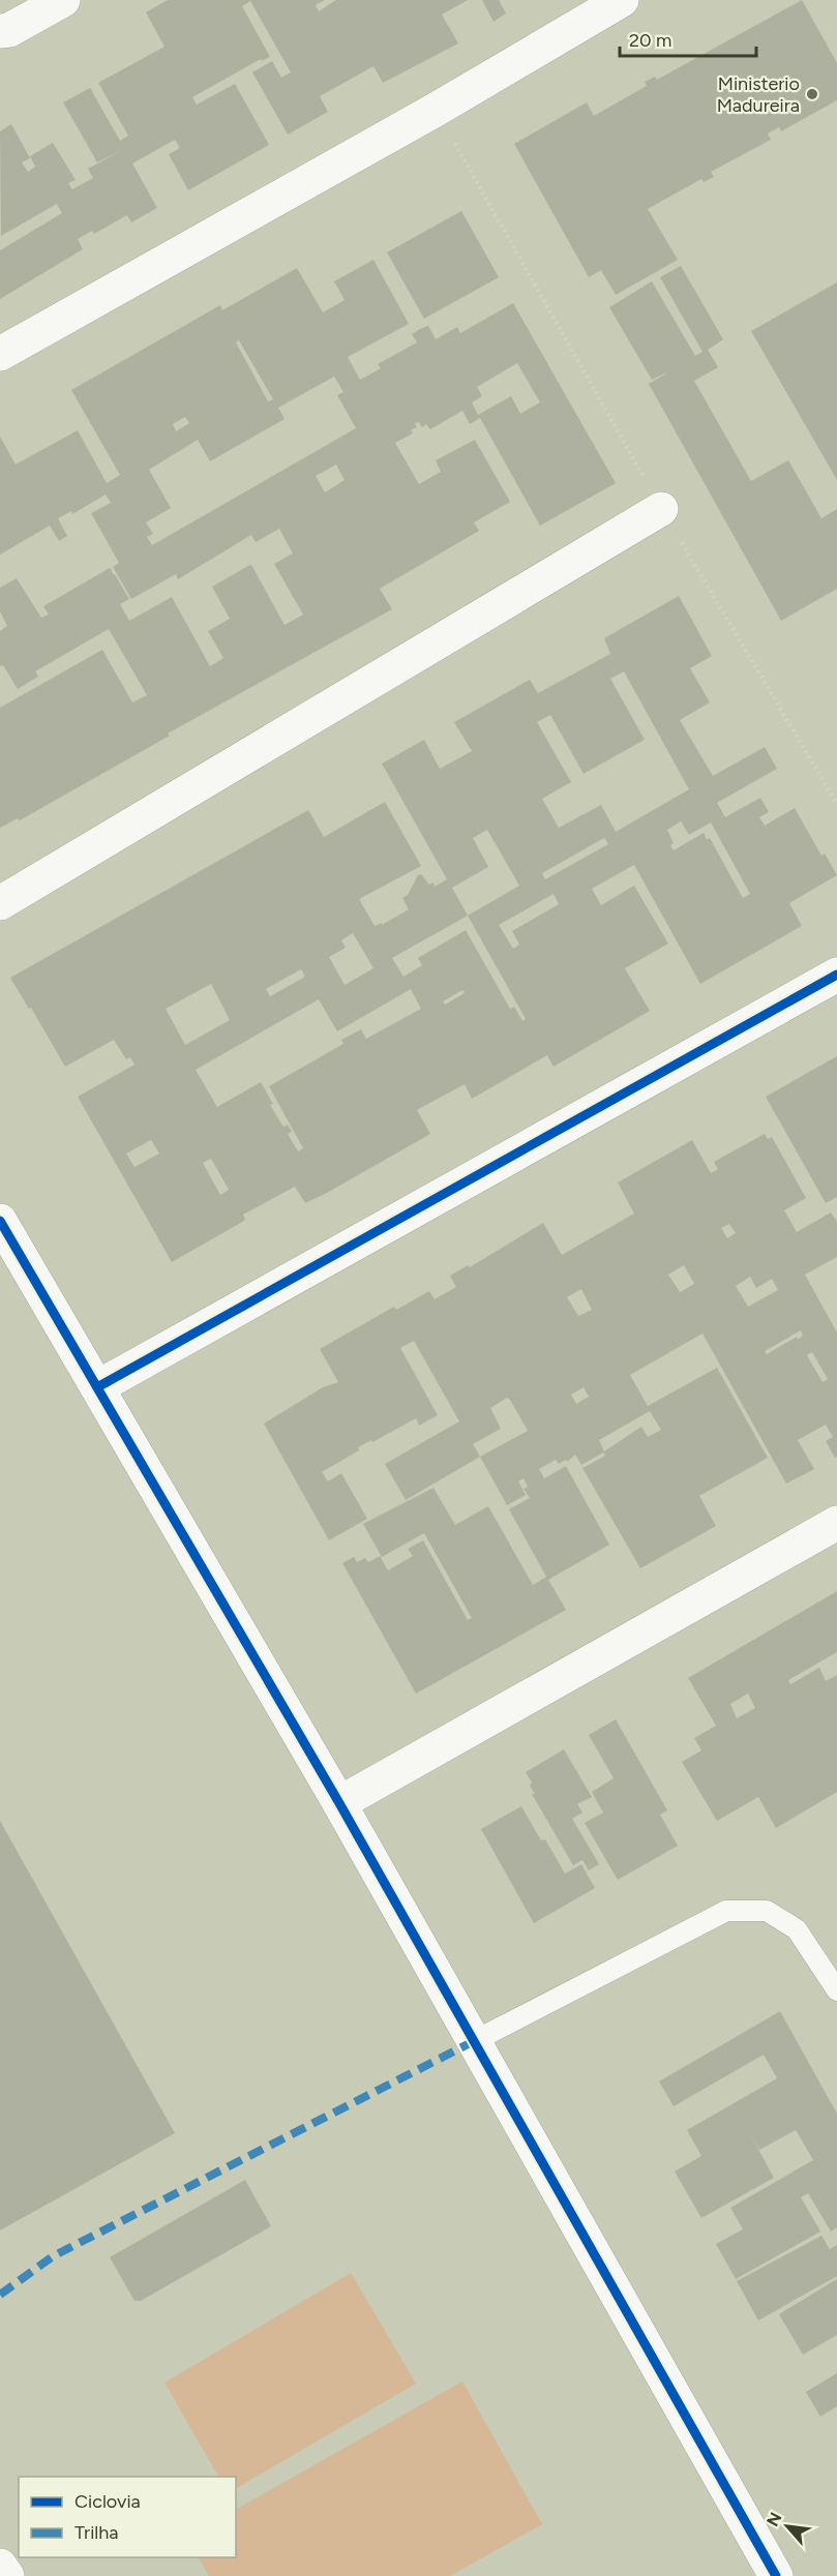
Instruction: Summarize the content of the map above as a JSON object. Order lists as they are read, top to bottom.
{
  "places": ["Ministerio Madureira"],
  "legend": ["Ciclovia", "Trilha"],
  "scale_bar": "20 m",
  "north": "top left"
}
